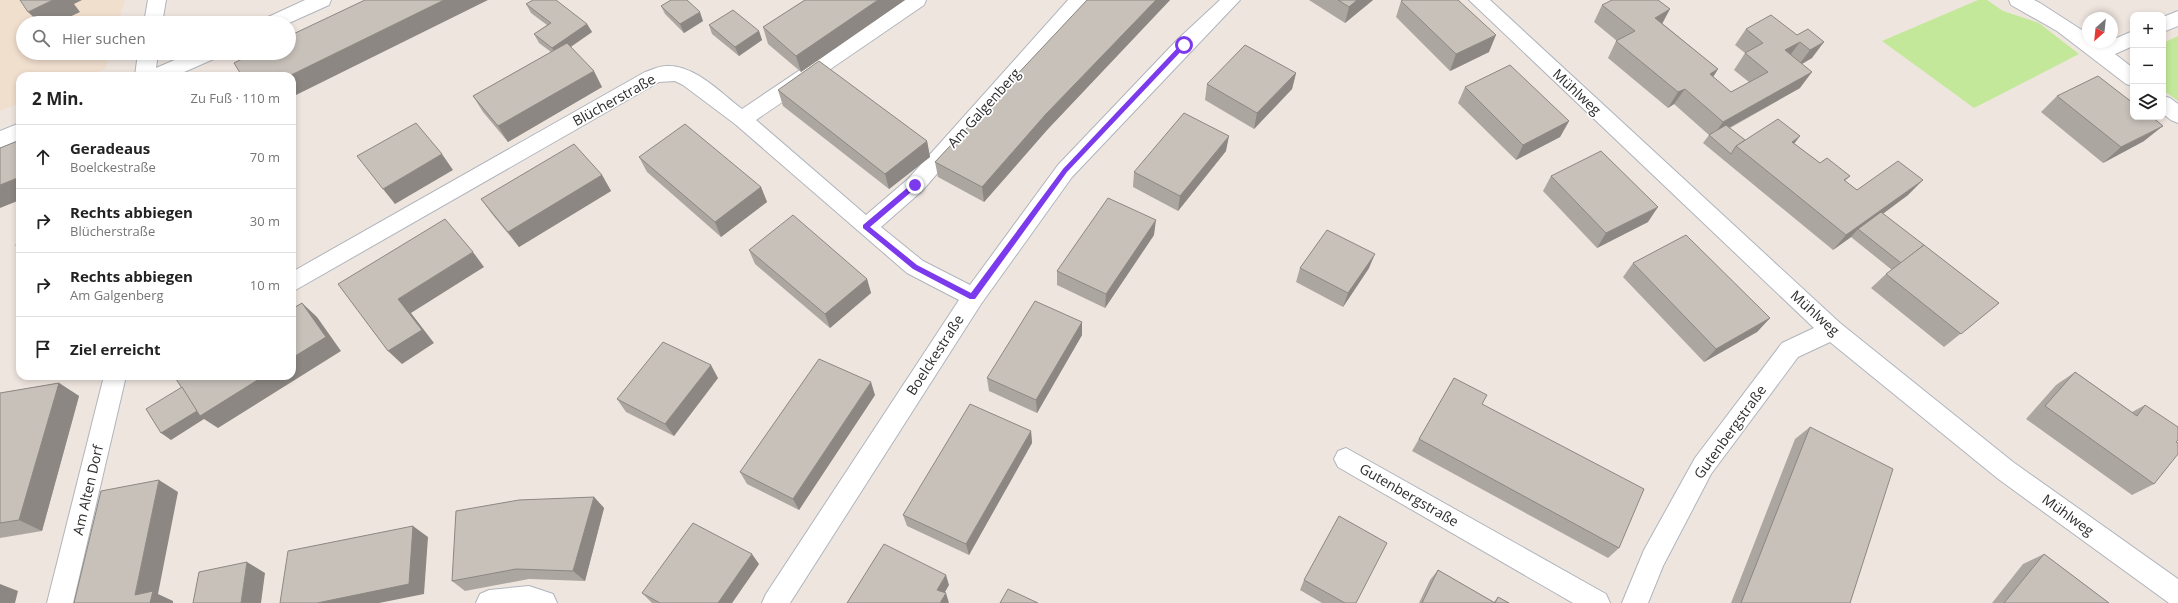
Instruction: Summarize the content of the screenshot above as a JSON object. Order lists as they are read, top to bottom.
{
  "streets": {
    "street": [
      "Mühlweg",
      "Blücherstraße",
      "Am Galgenberg",
      "Boelckestraße",
      "Gutenbergstraße",
      "Am Alten Dorf"
    ]
  },
  "crossings": [
    ["Mühlweg", "Gutenbergstraße"],
    ["Blücherstraße", "Am Galgenberg"],
    ["Blücherstraße", "Boelckestraße"]
  ],
  "north": "bottom left",
  "page": {
    "map_buttons": ["+", "−"],
    "search": "Hier suchen",
    "heading": ["2 Min.", "Zu Fuß · 110 m"],
    "list": [
      ["Geradeaus", "Boelckestraße", "70 m"],
      ["Rechts abbiegen", "Blücherstraße", "30 m"],
      ["Rechts abbiegen", "Am Galgenberg", "10 m"],
      "Ziel erreicht"
    ]
  }
}
